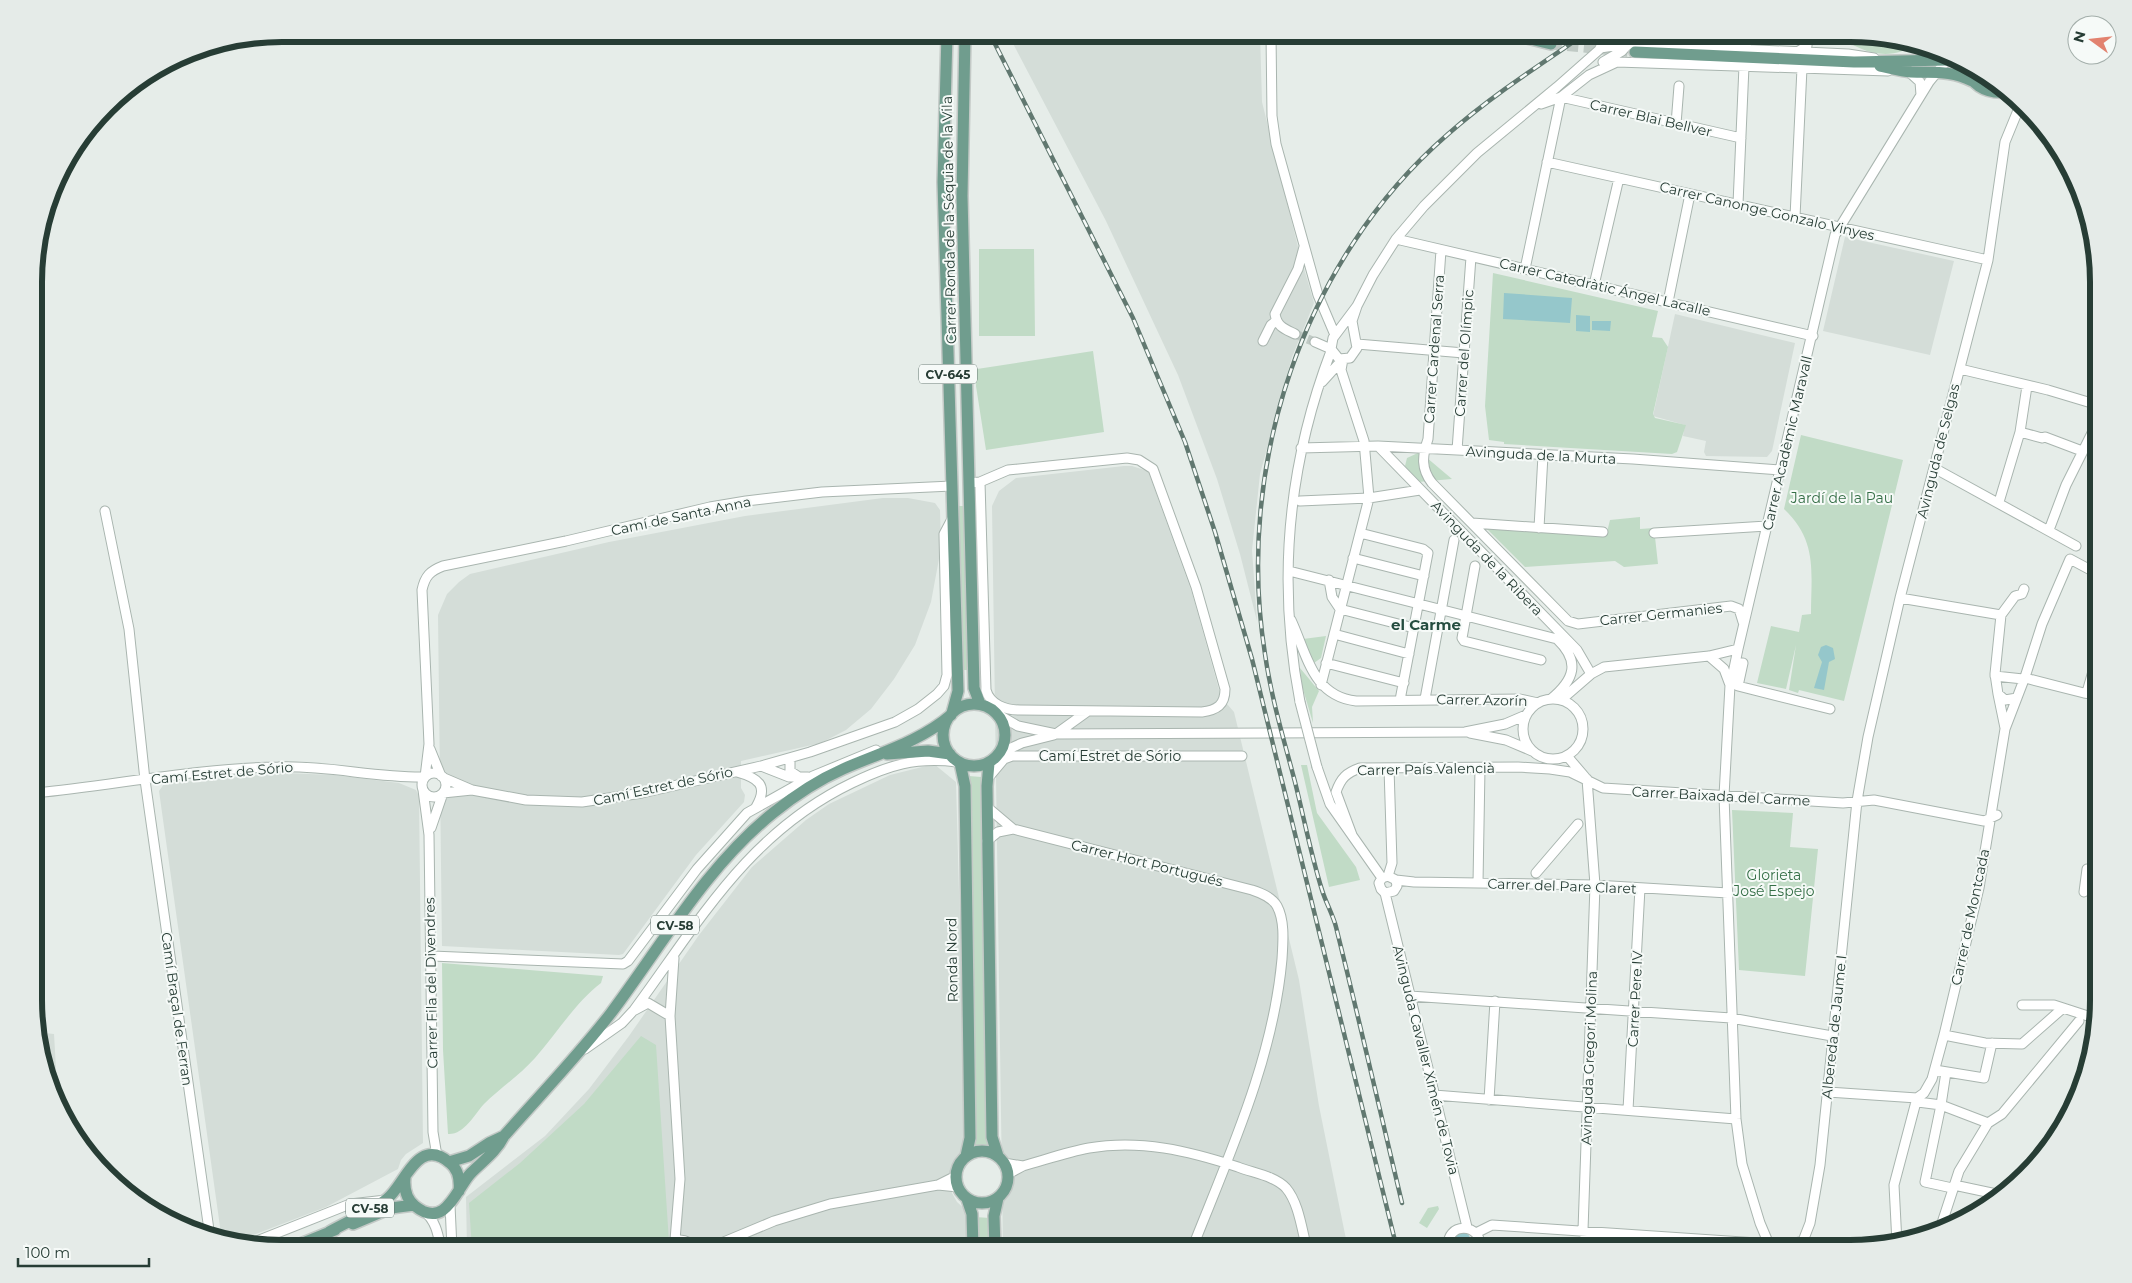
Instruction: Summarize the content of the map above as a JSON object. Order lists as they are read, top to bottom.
{
  "streets": {
    "main road": [
      "Carrer Ronda de la Séquia de la Vila",
      "CV-645",
      "CV-58",
      "Ronda Nord"
    ],
    "street": [
      "Carrer Blai Bellver",
      "Carrer Canonge Gonzalo Vinyes",
      "Carrer Catedràtic Ángel Lacalle",
      "Carrer Cardenal Serra",
      "Carrer del Olímpic",
      "Carrer Acadèmic Maravall",
      "Avinguda de Selgas",
      "Avinguda de la Murta",
      "Camí de Santa Anna",
      "Avinguda de la Ribera",
      "Carrer Germanies",
      "Carrer Azorín",
      "Camí Estret de Sório",
      "Carrer País Valencià",
      "Carrer Baixada del Carme",
      "Carrer Hort Portugués",
      "Carrer del Pare Claret",
      "Carrer de Montcada",
      "Carrer Fila del Divendres",
      "Carrer Pere IV",
      "Camí Braçal de Ferran",
      "Albereda de Jaume I",
      "Avinguda Gregori Molina",
      "Avinguda Cavaller Ximén de Tovia"
    ]
  },
  "crossings": [
    ["Carrer Canonge Gonzalo Vinyes", "Carrer Acadèmic Maravall"],
    ["Carrer Canonge Gonzalo Vinyes", "Avinguda de Selgas"],
    ["Carrer Ronda de la Séquia de la Vila", "CV-645"],
    ["Carrer Ronda de la Séquia de la Vila", "Camí de Santa Anna"],
    ["Carrer Ronda de la Séquia de la Vila", "Camí Estret de Sório"],
    ["Carrer Ronda de la Séquia de la Vila", "CV-58"],
    ["Carrer Ronda de la Séquia de la Vila", "Ronda Nord"],
    ["Carrer Catedràtic Ángel Lacalle", "Carrer Cardenal Serra"],
    ["Carrer Catedràtic Ángel Lacalle", "Carrer del Olímpic"],
    ["Carrer Catedràtic Ángel Lacalle", "Carrer Acadèmic Maravall"],
    ["Carrer Cardenal Serra", "Avinguda de la Murta"],
    ["Carrer Cardenal Serra", "Avinguda de la Ribera"],
    ["Carrer del Olímpic", "Avinguda de la Murta"],
    ["CV-645", "CV-58"],
    ["CV-645", "Ronda Nord"],
    ["Carrer Acadèmic Maravall", "Avinguda de la Murta"],
    ["Carrer Acadèmic Maravall", "Carrer Germanies"],
    ["Avinguda de Selgas", "Carrer Baixada del Carme"],
    ["Avinguda de Selgas", "Albereda de Jaume I"],
    ["Avinguda de la Murta", "Avinguda de la Ribera"],
    ["Camí de Santa Anna", "Carrer Fila del Divendres"],
    ["Avinguda de la Ribera", "Carrer Germanies"],
    ["Camí Estret de Sório", "Carrer Fila del Divendres"],
    ["Camí Estret de Sório", "Camí Braçal de Ferran"],
    ["Carrer País Valencià", "Carrer Baixada del Carme"],
    ["Carrer Baixada del Carme", "Carrer de Montcada"],
    ["Carrer Baixada del Carme", "Albereda de Jaume I"],
    ["Carrer Baixada del Carme", "Avinguda Gregori Molina"],
    ["Carrer del Pare Claret", "Carrer Pere IV"],
    ["Carrer del Pare Claret", "Avinguda Gregori Molina"],
    ["Carrer del Pare Claret", "Avinguda Cavaller Ximén de Tovia"],
    ["CV-58", "Ronda Nord"],
    ["CV-58", "Carrer Fila del Divendres"]
  ],
  "districts": ["el Carme"],
  "parks": ["Jardí de la Pau", "Glorieta José Espejo"],
  "scale_bar": "100 m",
  "north": "left"
}
